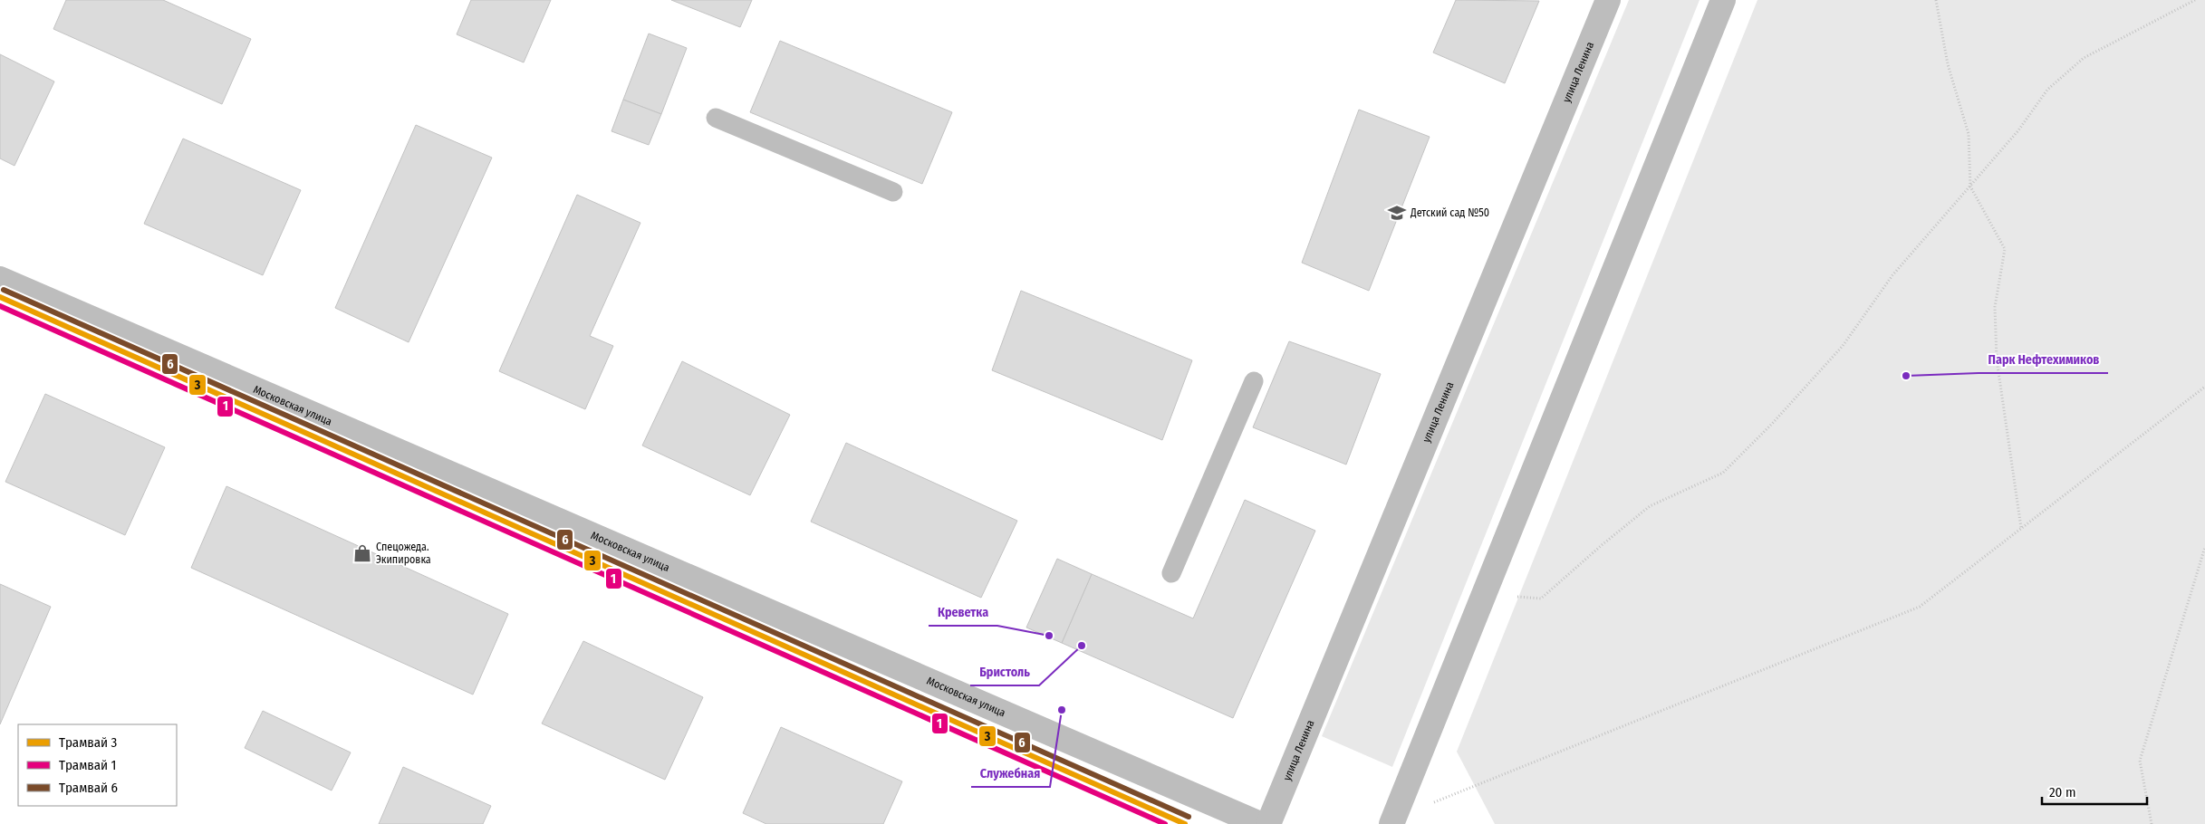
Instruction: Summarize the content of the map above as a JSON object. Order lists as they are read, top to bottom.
{
  "streets": {
    "street": ["улица Ленина", "Московская улица"]
  },
  "places": {
    "school or university": ["Детский сад №50"],
    "other": [
      "Парк Нефтехимиков",
      "Креветка",
      "Бристоль",
      "Служебная"
    ],
    "shop": ["Спецожеда. Экипировка"]
  },
  "lines": ["tram line 6", "tram line 3", "tram line 1"],
  "legend": ["Трамвай 3", "Трамвай 1", "Трамвай 6"],
  "scale_bar": "20 m"
}
